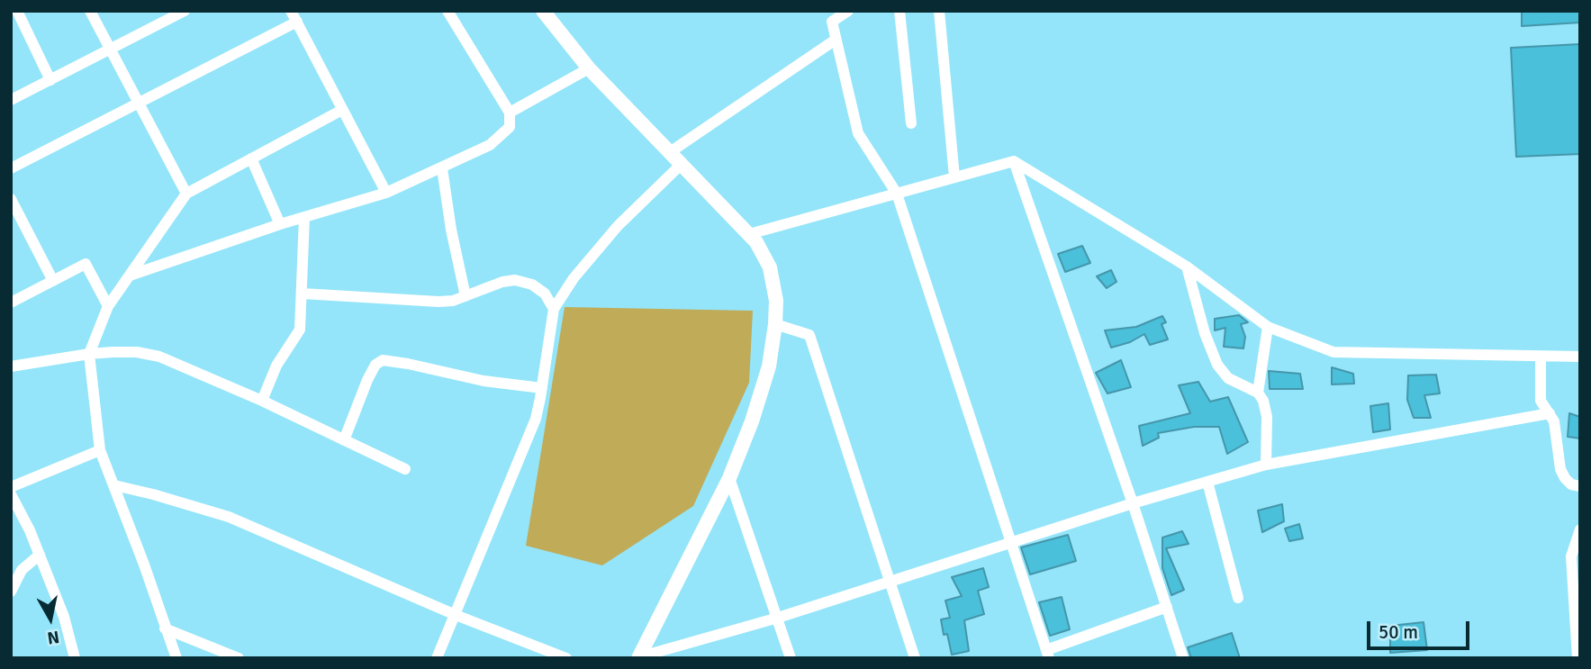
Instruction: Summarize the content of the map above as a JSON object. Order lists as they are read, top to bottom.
{
  "scale_bar": "50 m",
  "north": "bottom"
}
